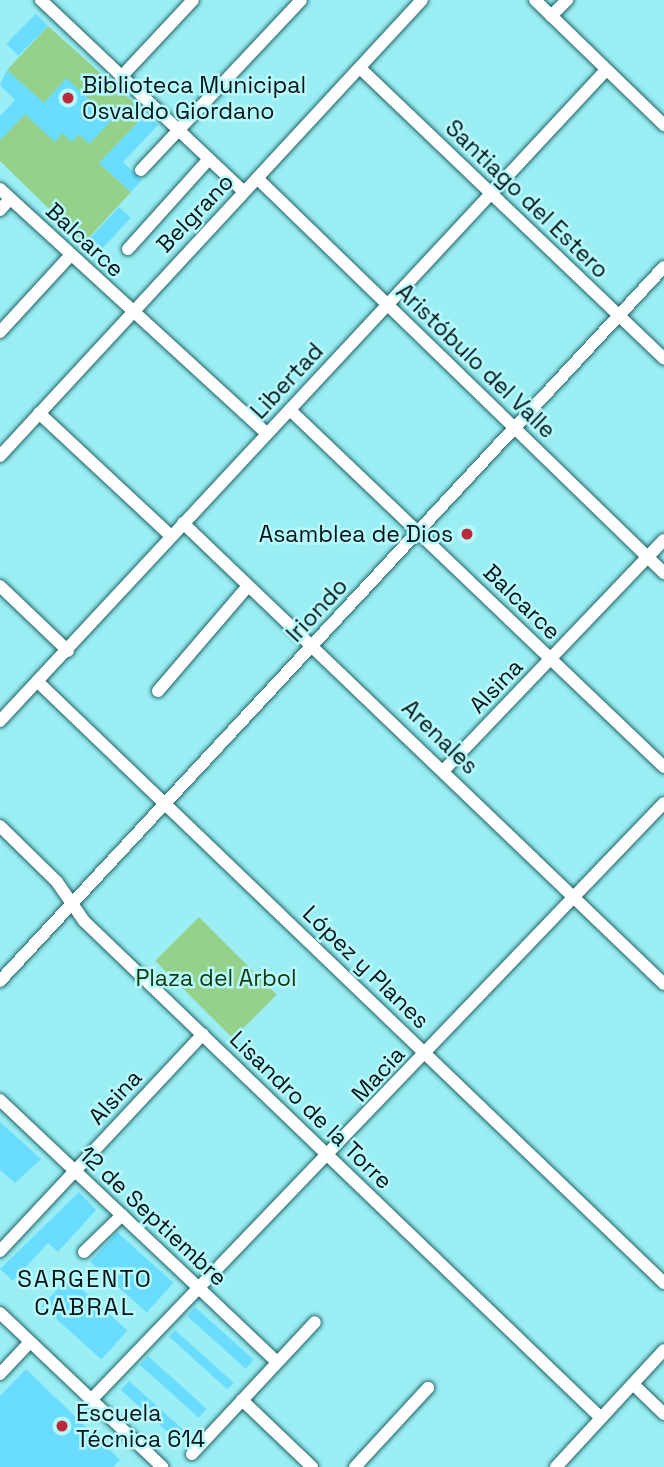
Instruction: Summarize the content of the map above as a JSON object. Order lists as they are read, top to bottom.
{
  "streets": {
    "street": [
      "Santiago del Estero",
      "Belgrano",
      "Balcarce",
      "Aristóbulo del Valle",
      "Libertad",
      "Iriondo",
      "Alsina",
      "Arenales",
      "López y Planes",
      "Macia",
      "Lisandro de la Torre",
      "12 de Septiembre"
    ]
  },
  "crossings": [
    ["Santiago del Estero", "Belgrano"],
    ["Santiago del Estero", "Libertad"],
    ["Santiago del Estero", "Iriondo"],
    ["Belgrano", "Balcarce"],
    ["Belgrano", "Aristóbulo del Valle"],
    ["Balcarce", "Libertad"],
    ["Balcarce", "Iriondo"],
    ["Balcarce", "Alsina"],
    ["Aristóbulo del Valle", "Libertad"],
    ["Aristóbulo del Valle", "Iriondo"],
    ["Aristóbulo del Valle", "Alsina"],
    ["Libertad", "Arenales"],
    ["Libertad", "López y Planes"],
    ["Iriondo", "Arenales"],
    ["Iriondo", "López y Planes"],
    ["Iriondo", "Lisandro de la Torre"],
    ["Alsina", "Arenales"],
    ["Alsina", "Lisandro de la Torre"],
    ["Alsina", "12 de Septiembre"],
    ["Arenales", "Macia"],
    ["López y Planes", "Macia"],
    ["Macia", "Lisandro de la Torre"],
    ["Macia", "12 de Septiembre"]
  ],
  "districts": ["SARGENTO CABRAL"],
  "parks": ["Plaza del Arbol"],
  "places": ["Biblioteca Municipal Osvaldo Giordano", "Asamblea de Dios", "Escuela Técnica 614"]
}
